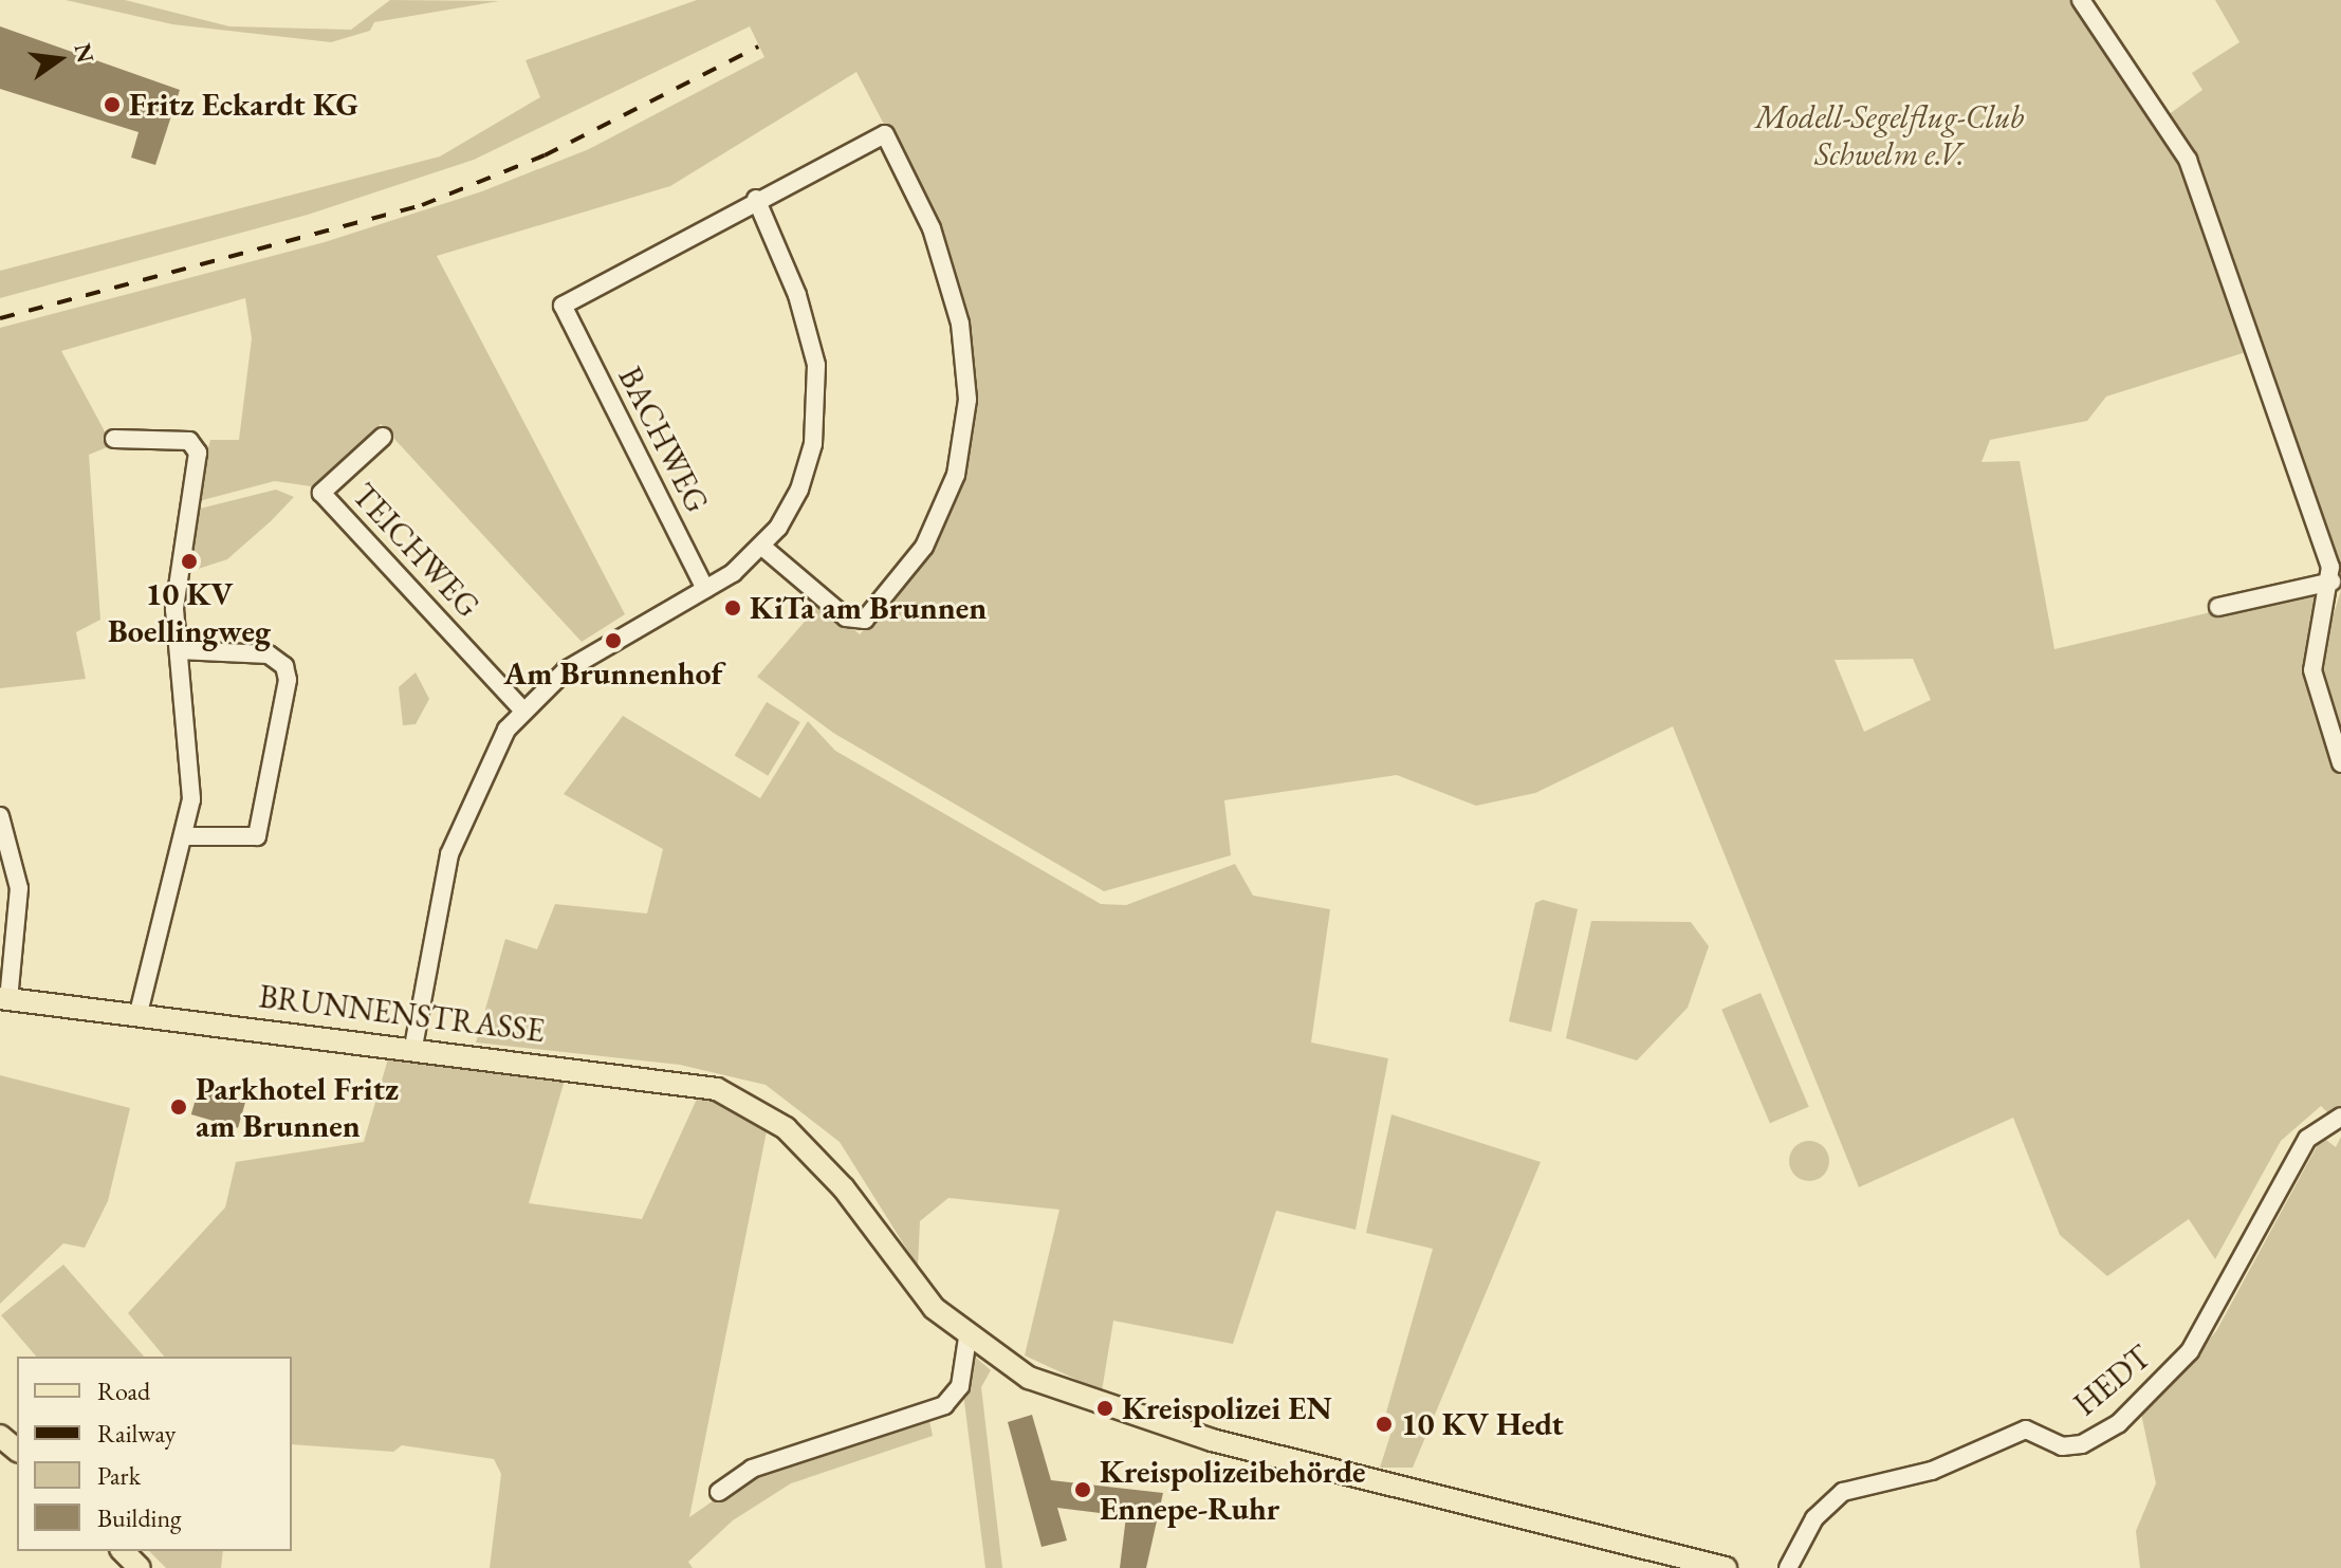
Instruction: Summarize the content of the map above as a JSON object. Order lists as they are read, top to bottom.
{
  "streets": {
    "main road": ["BRUNNENSTRASSE"],
    "street": ["BACHWEG", "TEICHWEG", "HEDT"]
  },
  "parks": ["Modell-Segelflug-Club Schwelm e.V."],
  "places": [
    "Fritz Eckardt KG",
    "10 KV Boellingweg",
    "KiTa am Brunnen",
    "Am Brunnenhof",
    "Parkhotel Fritz am Brunnen",
    "Kreispolizei EN",
    "10 KV Hedt",
    "Kreispolizeibehörde Ennepe-Ruhr"
  ],
  "legend": [
    "Road",
    "Railway",
    "Park",
    "Building"
  ],
  "north": "right"
}
